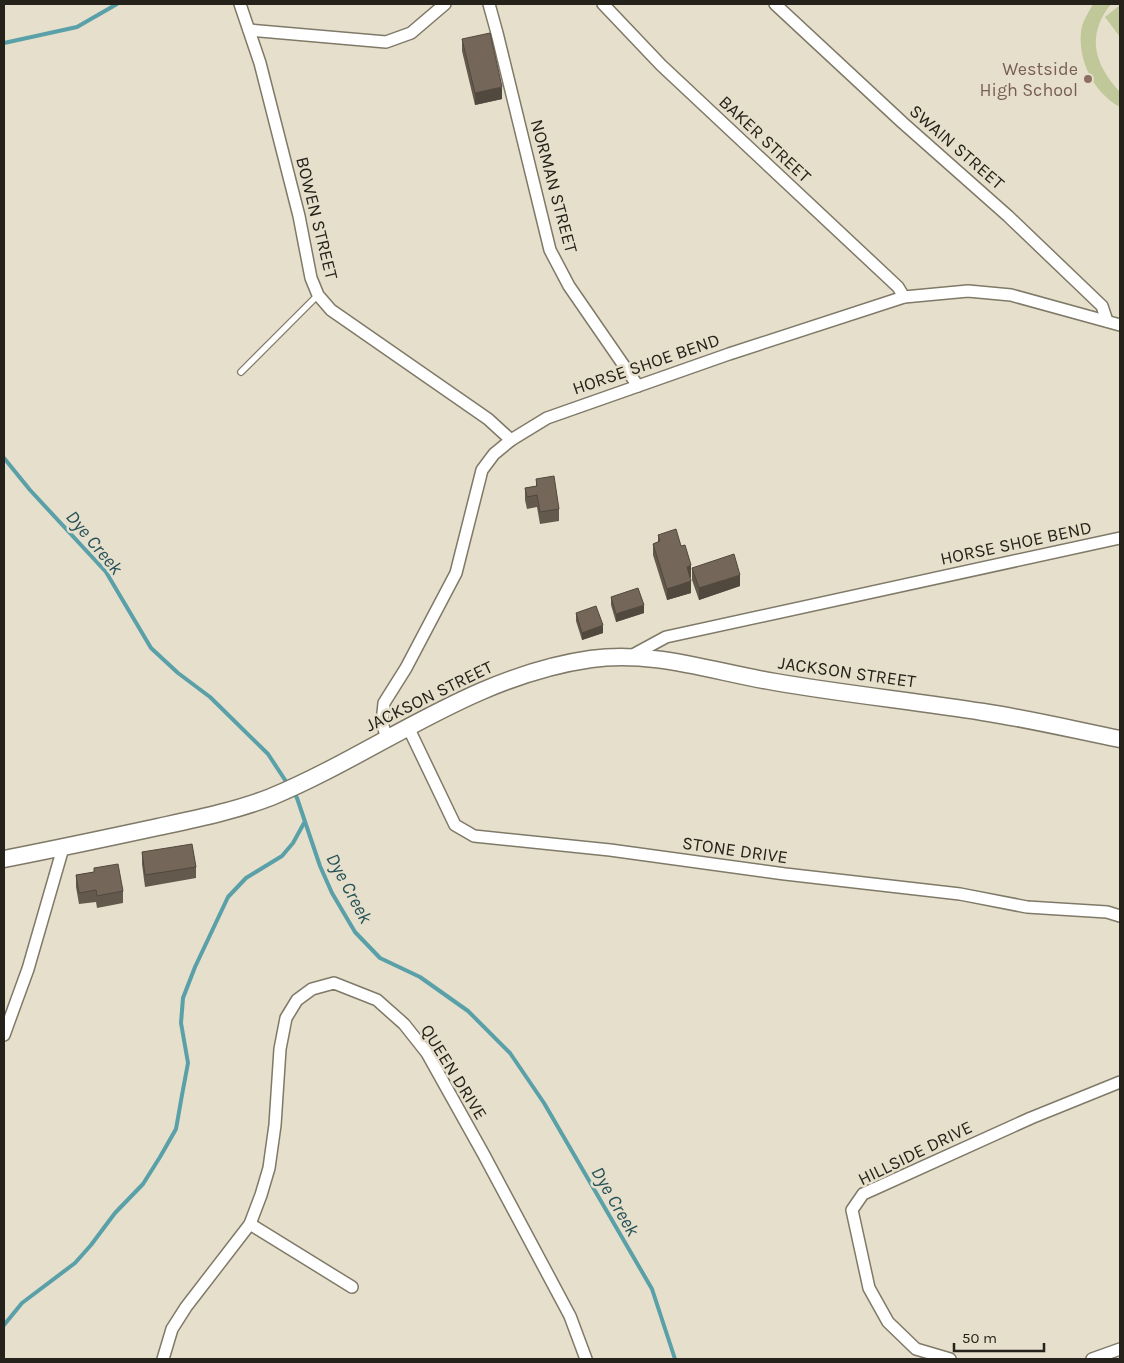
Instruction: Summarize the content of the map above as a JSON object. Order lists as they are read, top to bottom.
{
  "streets": {
    "street": [
      "BAKER STREET",
      "SWAIN STREET",
      "NORMAN STREET",
      "BOWEN STREET",
      "HORSE SHOE BEND",
      "JACKSON STREET",
      "STONE DRIVE",
      "QUEEN DRIVE",
      "HILLSIDE DRIVE"
    ]
  },
  "crossings": [
    ["BAKER STREET", "HORSE SHOE BEND"],
    ["SWAIN STREET", "HORSE SHOE BEND"],
    ["NORMAN STREET", "HORSE SHOE BEND"],
    ["BOWEN STREET", "HORSE SHOE BEND"],
    ["HORSE SHOE BEND", "JACKSON STREET"],
    ["JACKSON STREET", "STONE DRIVE"]
  ],
  "water": ["Dye Creek"],
  "places": ["Westside High School"],
  "scale_bar": "50 m"
}
